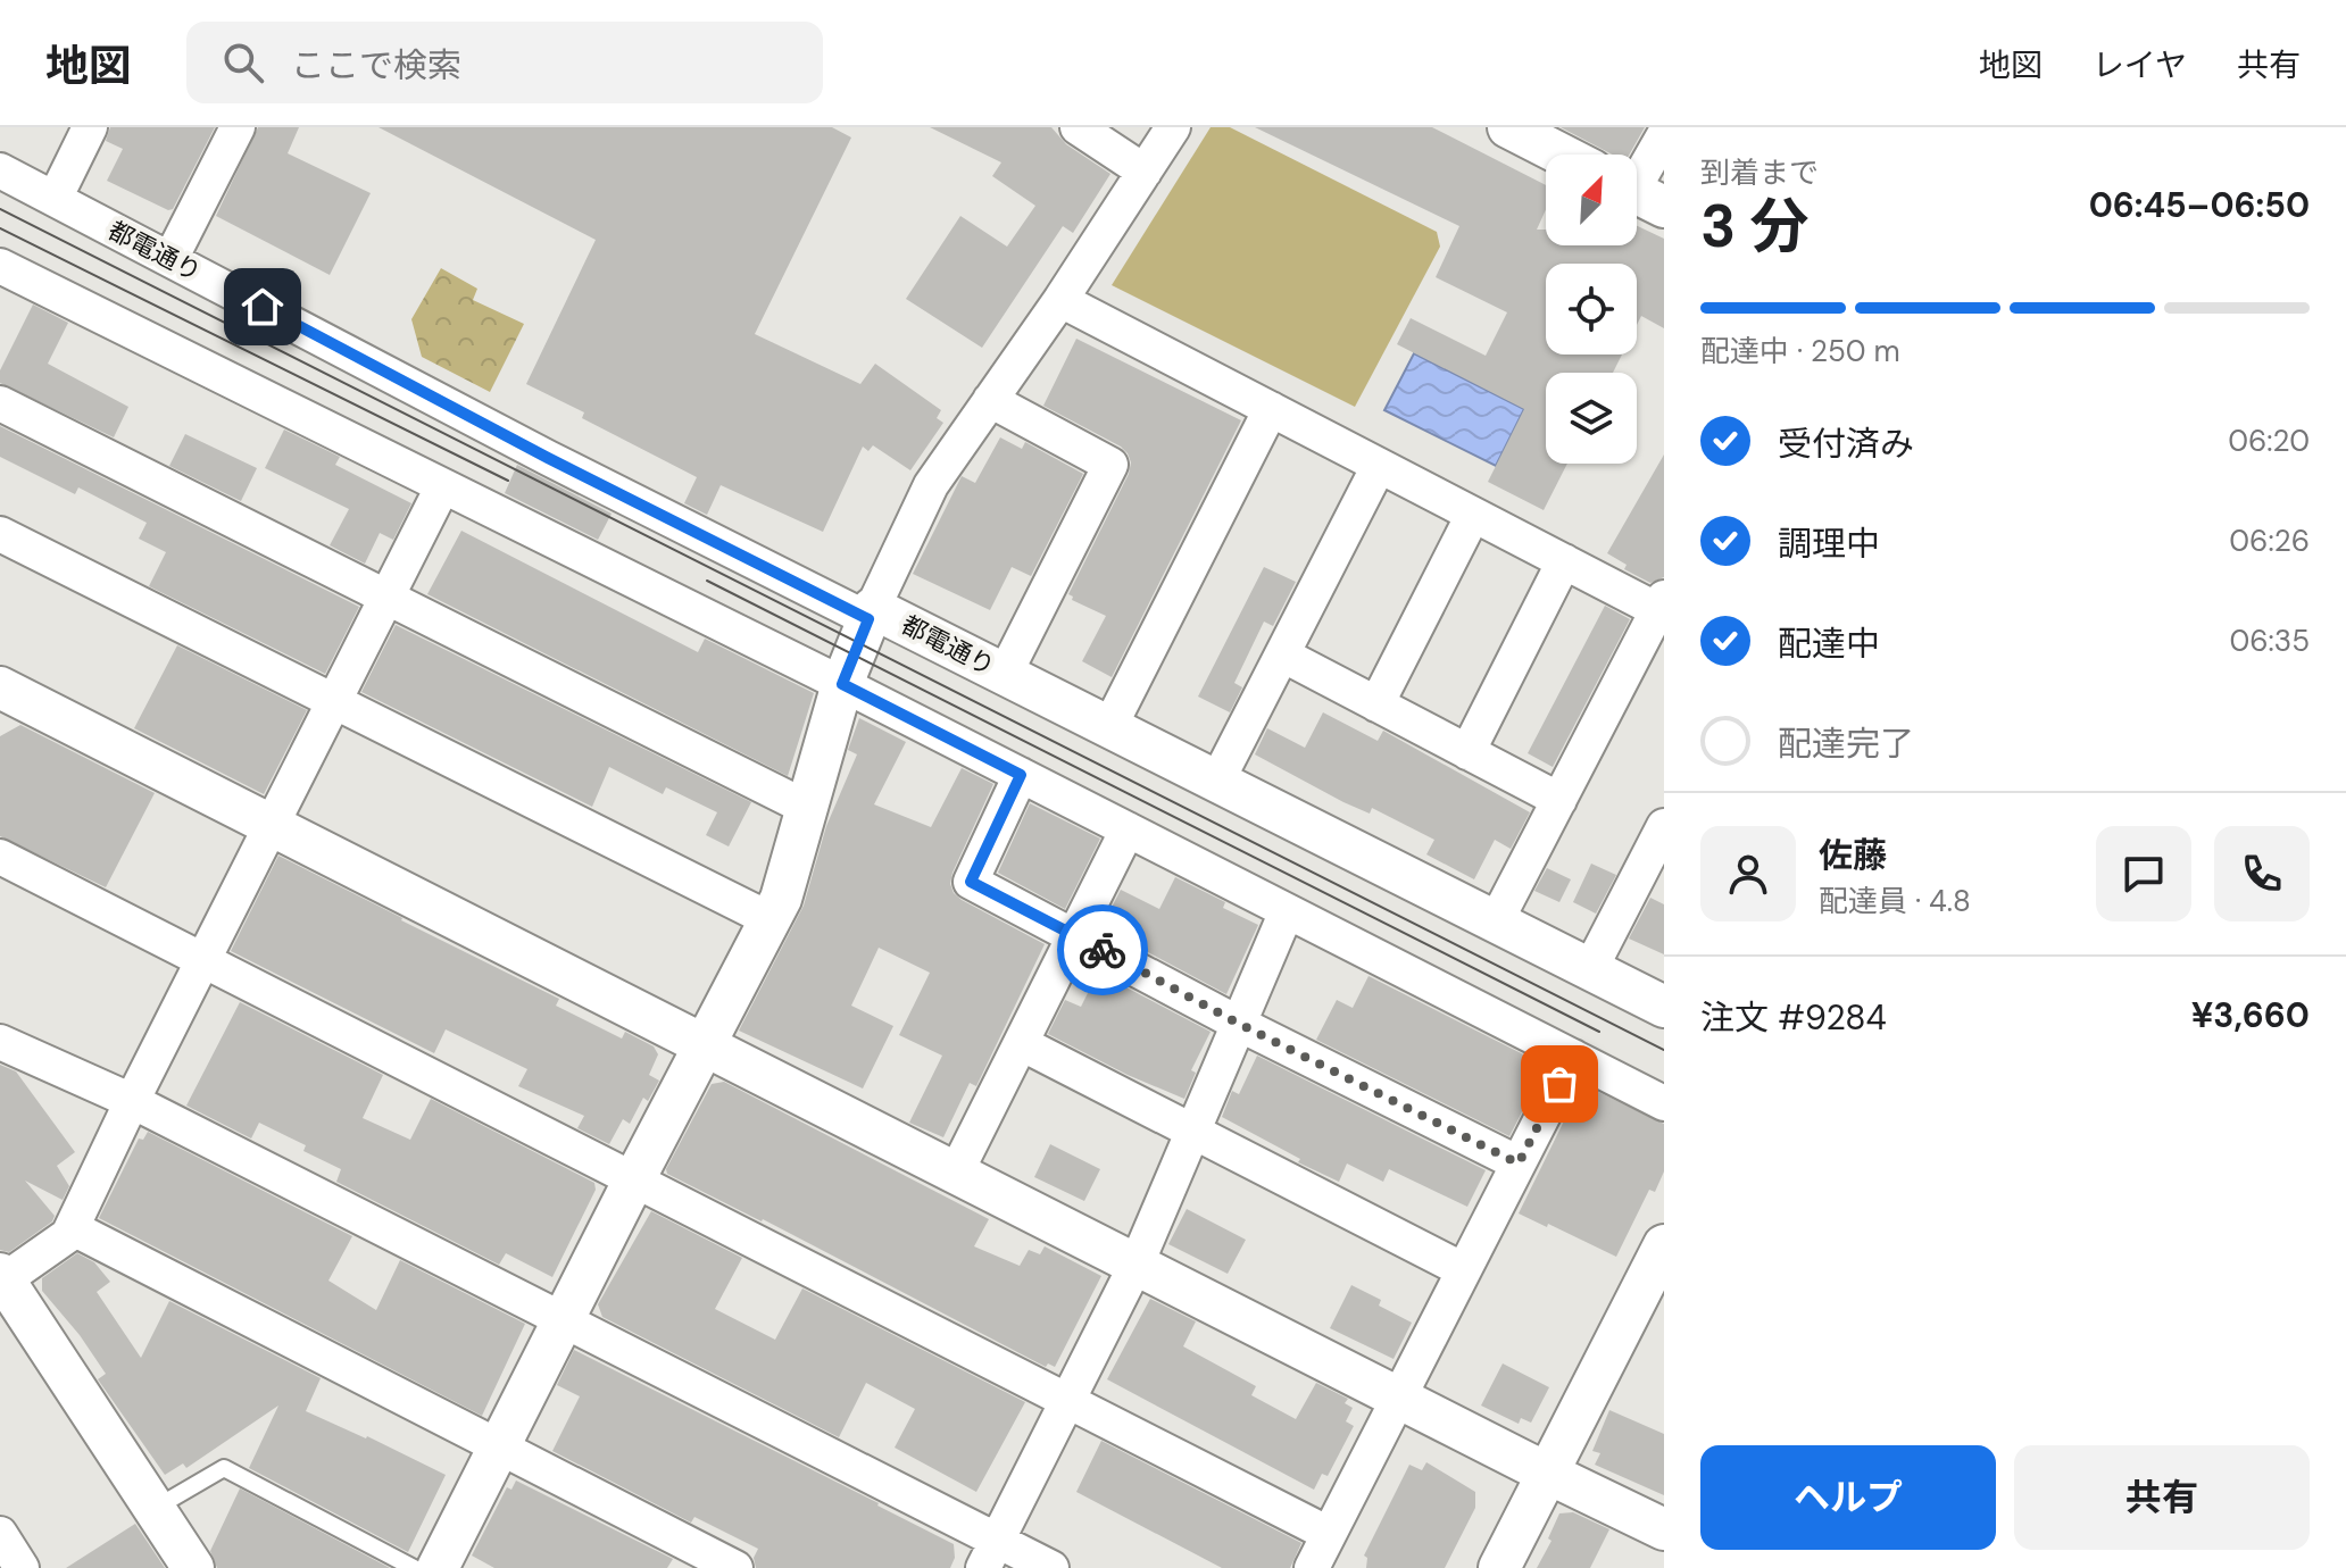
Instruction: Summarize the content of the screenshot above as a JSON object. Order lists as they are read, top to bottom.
{
  "streets": {
    "street": ["都電通り"]
  },
  "north": "top right",
  "page": {
    "header": "地図",
    "search": "ここで検索",
    "nav": ["地図", "レイヤ", "共有"],
    "heading": ["3 分", "到着まで", "06:45–06:50"],
    "panel": [
      "佐藤",
      "配達員 · 4.8",
      "注文 #9284",
      "¥3,660"
    ],
    "bar": "配達中 · 250 m",
    "list": [
      ["受付済み", "06:20"],
      ["調理中", "06:26"],
      ["配達中", "06:35"],
      "配達完了"
    ],
    "buttons": ["ヘルプ", "共有"]
  }
}
